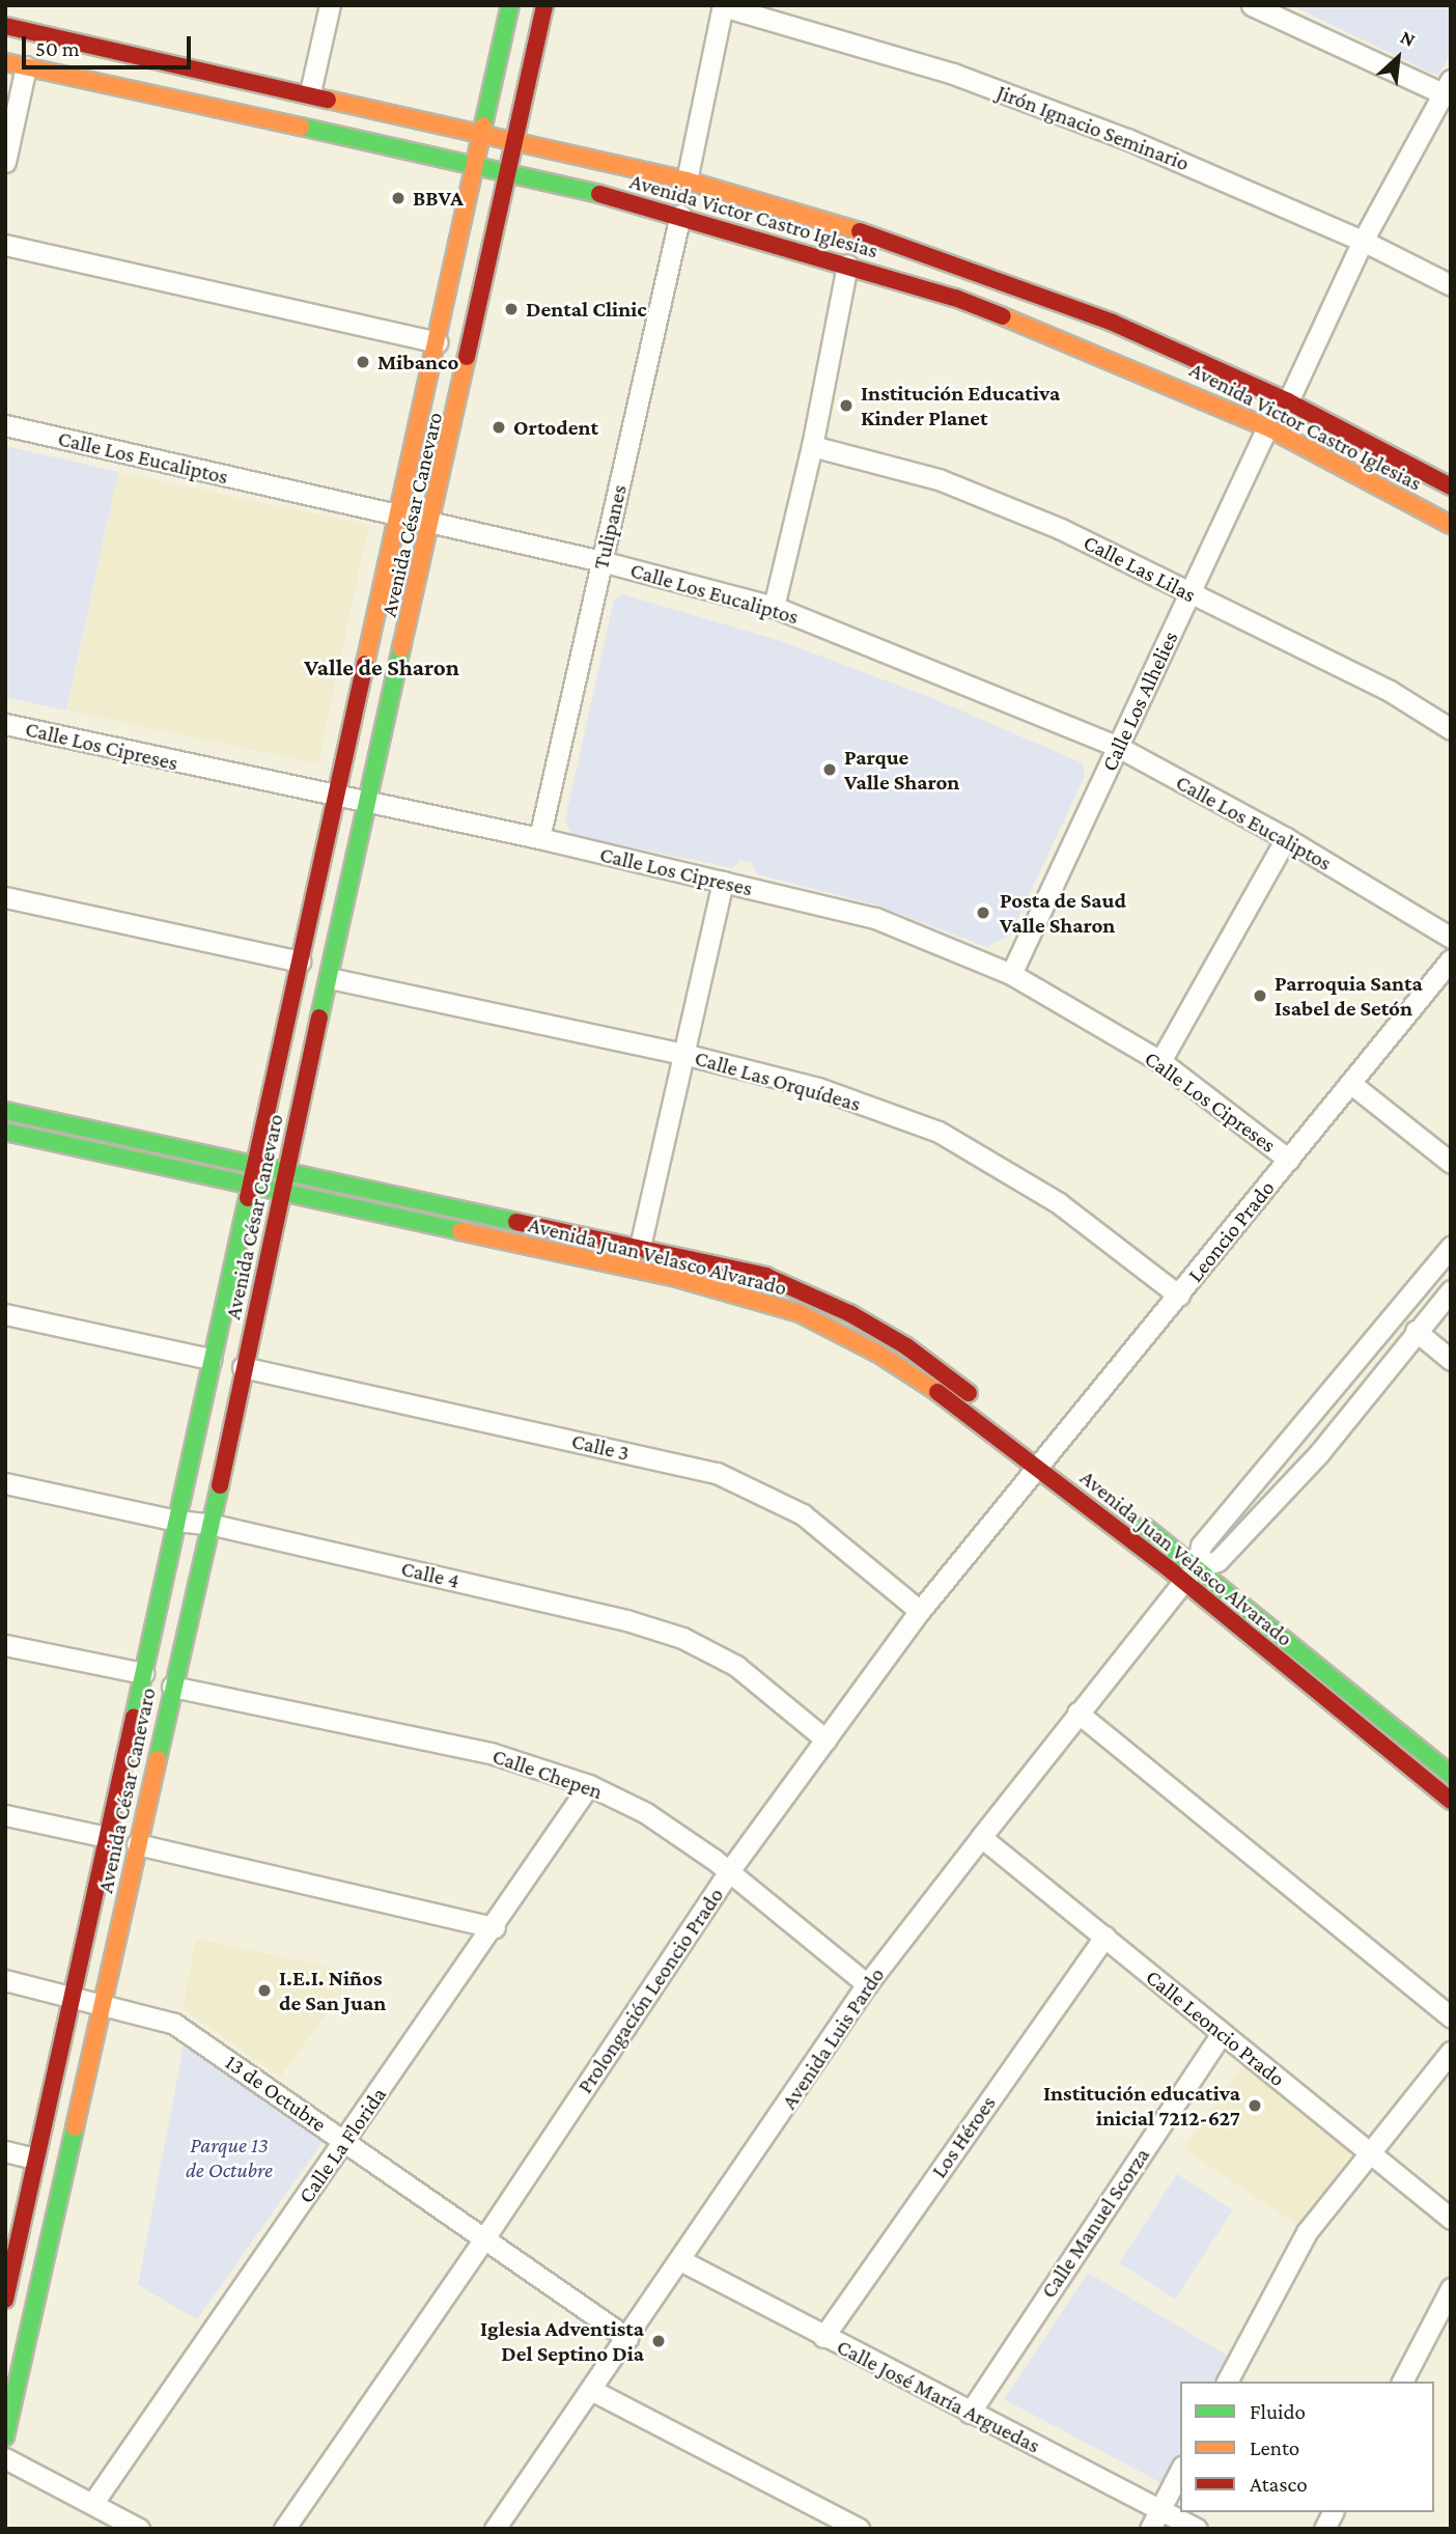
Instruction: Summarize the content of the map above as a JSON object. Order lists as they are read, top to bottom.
{
  "streets": {
    "street": [
      "Jirón Ignacio Seminario",
      "Avenida Victor Castro Iglesias",
      "Calle Los Eucaliptos",
      "Avenida César Canevaro",
      "Tulipanes",
      "Calle Las Lilas",
      "Calle Los Alhelies",
      "Calle Los Cipreses",
      "Calle Las Orquídeas",
      "Leoncio Prado",
      "Avenida Juan Velasco Alvarado",
      "Calle 3",
      "Calle 4",
      "Calle Chepen",
      "Prolongación Leoncio Prado",
      "Calle Leoncio Prado",
      "Avenida Luis Pardo",
      "13 de Octubre",
      "Los Héroes",
      "Calle La Florida",
      "Calle Manuel Scorza",
      "Calle José María Arguedas"
    ]
  },
  "crossings": [
    ["Avenida Victor Castro Iglesias", "Avenida César Canevaro"],
    ["Avenida Victor Castro Iglesias", "Tulipanes"],
    ["Avenida Victor Castro Iglesias", "Calle Los Alhelies"],
    ["Calle Los Eucaliptos", "Avenida César Canevaro"],
    ["Calle Los Eucaliptos", "Tulipanes"],
    ["Calle Los Eucaliptos", "Calle Los Alhelies"],
    ["Avenida César Canevaro", "Calle Los Cipreses"],
    ["Avenida César Canevaro", "Calle Las Orquídeas"],
    ["Avenida César Canevaro", "Avenida Juan Velasco Alvarado"],
    ["Avenida César Canevaro", "Calle 3"],
    ["Avenida César Canevaro", "Calle 4"],
    ["Avenida César Canevaro", "Calle Chepen"],
    ["Avenida César Canevaro", "13 de Octubre"],
    ["Tulipanes", "Calle Los Cipreses"],
    ["Calle Las Lilas", "Calle Los Alhelies"],
    ["Calle Los Alhelies", "Calle Los Cipreses"],
    ["Calle Los Cipreses", "Leoncio Prado"],
    ["Calle Las Orquídeas", "Leoncio Prado"],
    ["Leoncio Prado", "Avenida Juan Velasco Alvarado"],
    ["Leoncio Prado", "Prolongación Leoncio Prado"],
    ["Avenida Juan Velasco Alvarado", "Prolongación Leoncio Prado"],
    ["Avenida Juan Velasco Alvarado", "Avenida Luis Pardo"],
    ["Calle 3", "Prolongación Leoncio Prado"],
    ["Calle 4", "Prolongación Leoncio Prado"],
    ["Calle Chepen", "Prolongación Leoncio Prado"],
    ["Calle Chepen", "Avenida Luis Pardo"],
    ["Calle Chepen", "Calle La Florida"],
    ["Prolongación Leoncio Prado", "13 de Octubre"],
    ["Calle Leoncio Prado", "Avenida Luis Pardo"],
    ["Calle Leoncio Prado", "Los Héroes"],
    ["Calle Leoncio Prado", "Calle Manuel Scorza"],
    ["Avenida Luis Pardo", "13 de Octubre"],
    ["Avenida Luis Pardo", "Calle José María Arguedas"],
    ["13 de Octubre", "Calle La Florida"],
    ["Los Héroes", "Calle José María Arguedas"],
    ["Calle Manuel Scorza", "Calle José María Arguedas"]
  ],
  "districts": ["Valle de Sharon"],
  "parks": ["Parque 13 de Octubre"],
  "places": [
    "BBVA",
    "Dental Clinic",
    "Mibanco",
    "Institución Educativa Kinder Planet",
    "Ortodent",
    "Parque Valle Sharon",
    "Posta de Saud Valle Sharon",
    "Parroquia Santa Isabel de Setón",
    "I.E.I. Niños de San Juan",
    "Institución educativa inicial 7212-627",
    "Iglesia Adventista Del Septino Dia"
  ],
  "legend": ["Fluido", "Lento", "Atasco"],
  "scale_bar": "50 m",
  "north": "top right"
}
